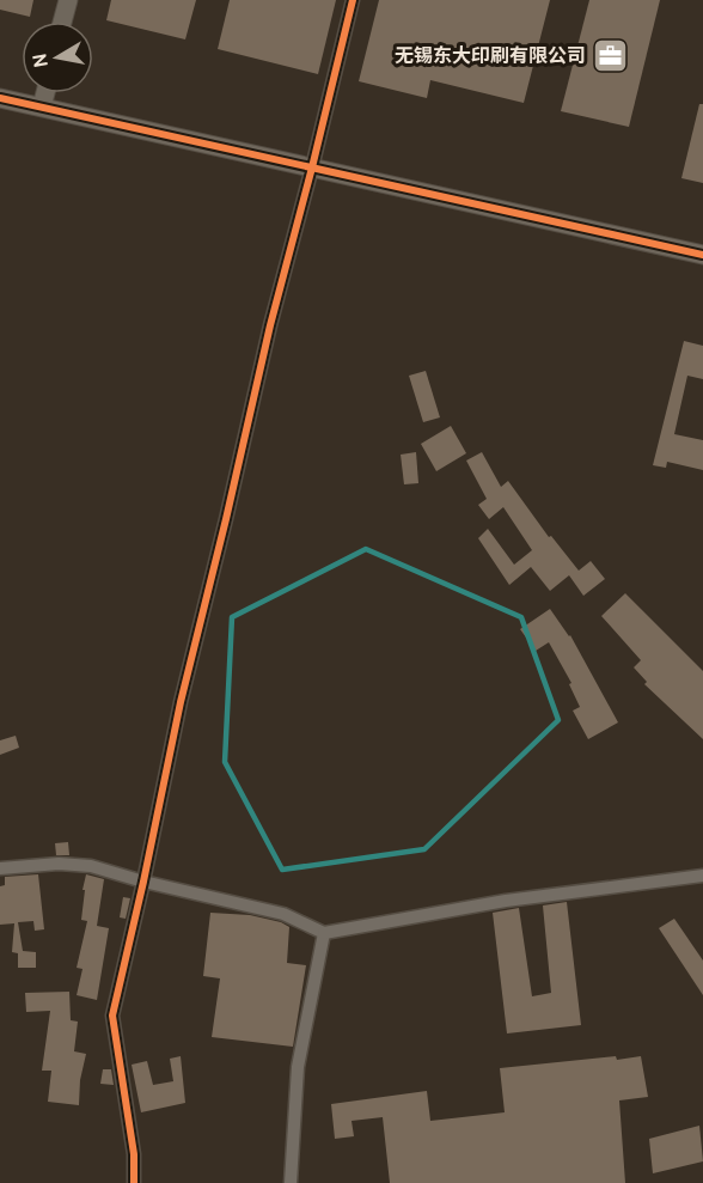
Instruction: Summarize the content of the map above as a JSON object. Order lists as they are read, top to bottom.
{
  "places": {
    "office": ["无锡东大印刷有限公司"]
  },
  "north": "left"
}
